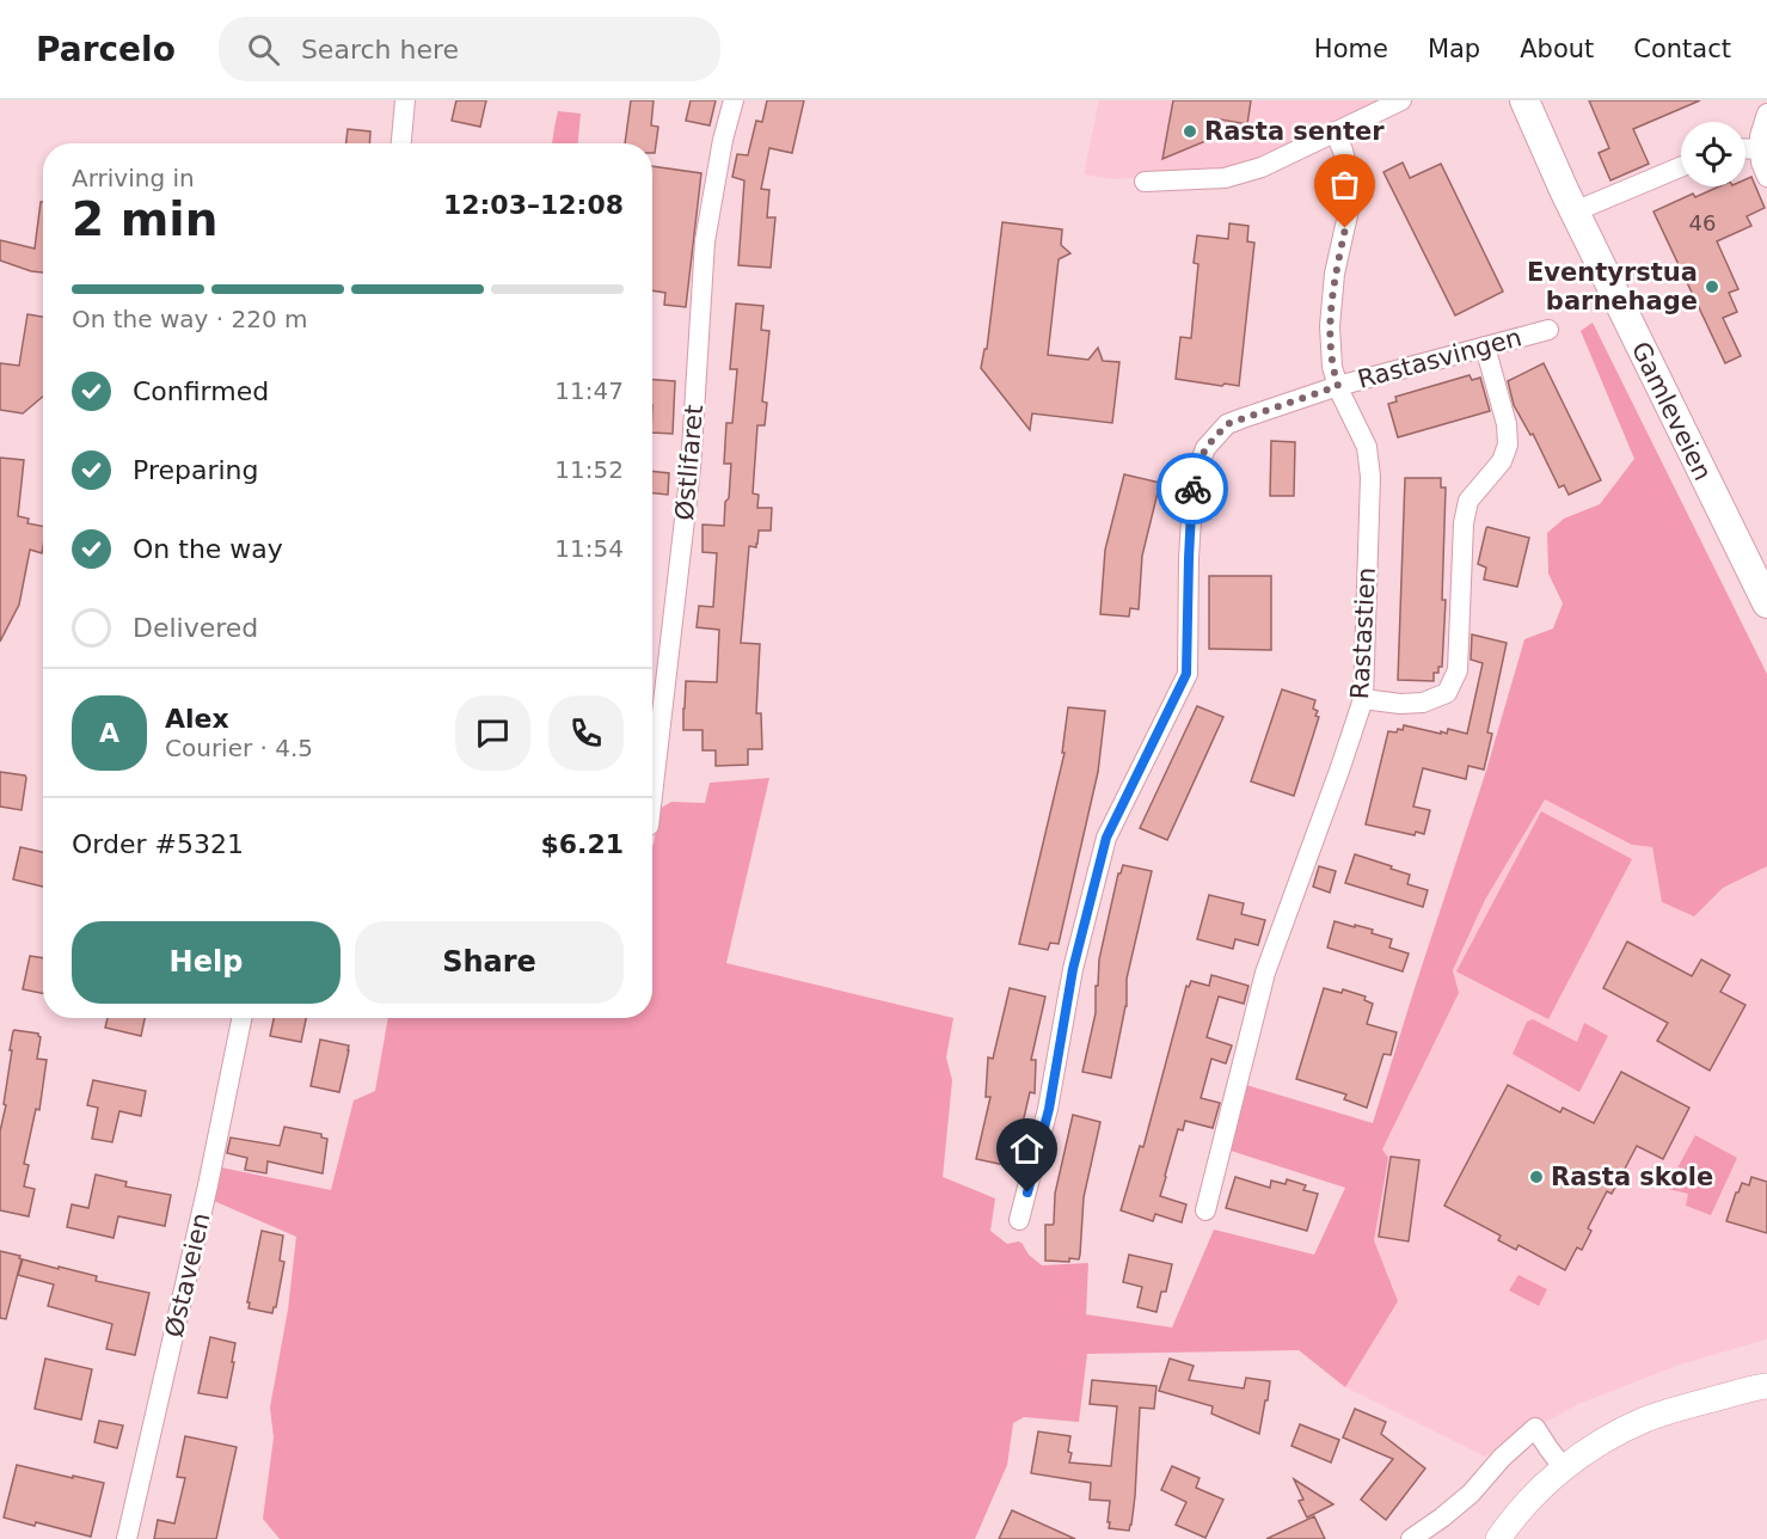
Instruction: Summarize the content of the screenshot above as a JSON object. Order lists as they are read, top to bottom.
{
  "streets": {
    "main road": ["Gamleveien"],
    "street": [
      "Rastasvingen",
      "Østlifaret",
      "Rastastien",
      "Østaveien"
    ]
  },
  "crossings": [
    ["Rastasvingen", "Rastastien"]
  ],
  "places": ["Rasta senter", "Eventyrstua barnehage", "Rasta skole"],
  "house_numbers": ["46"],
  "page": {
    "header": "Parcelo",
    "search": "Search here",
    "nav": [
      "Home",
      "Map",
      "About",
      "Contact"
    ],
    "heading": ["2 min", "Arriving in", "12:03–12:08"],
    "panel": [
      "Alex",
      "Courier · 4.5",
      "Order #5321",
      "$6.21"
    ],
    "bar": "On the way · 220 m",
    "list": [
      ["Confirmed", "11:47"],
      ["Preparing", "11:52"],
      ["On the way", "11:54"],
      "Delivered"
    ],
    "round": "A",
    "buttons": ["Help", "Share"]
  }
}
